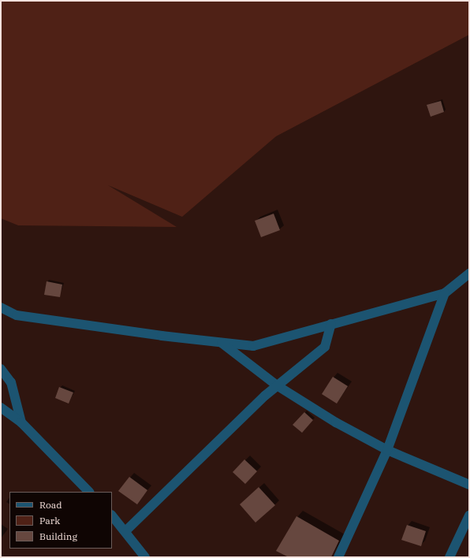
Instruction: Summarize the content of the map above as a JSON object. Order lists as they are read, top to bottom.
{
  "legend": ["Road", "Park", "Building"]
}
